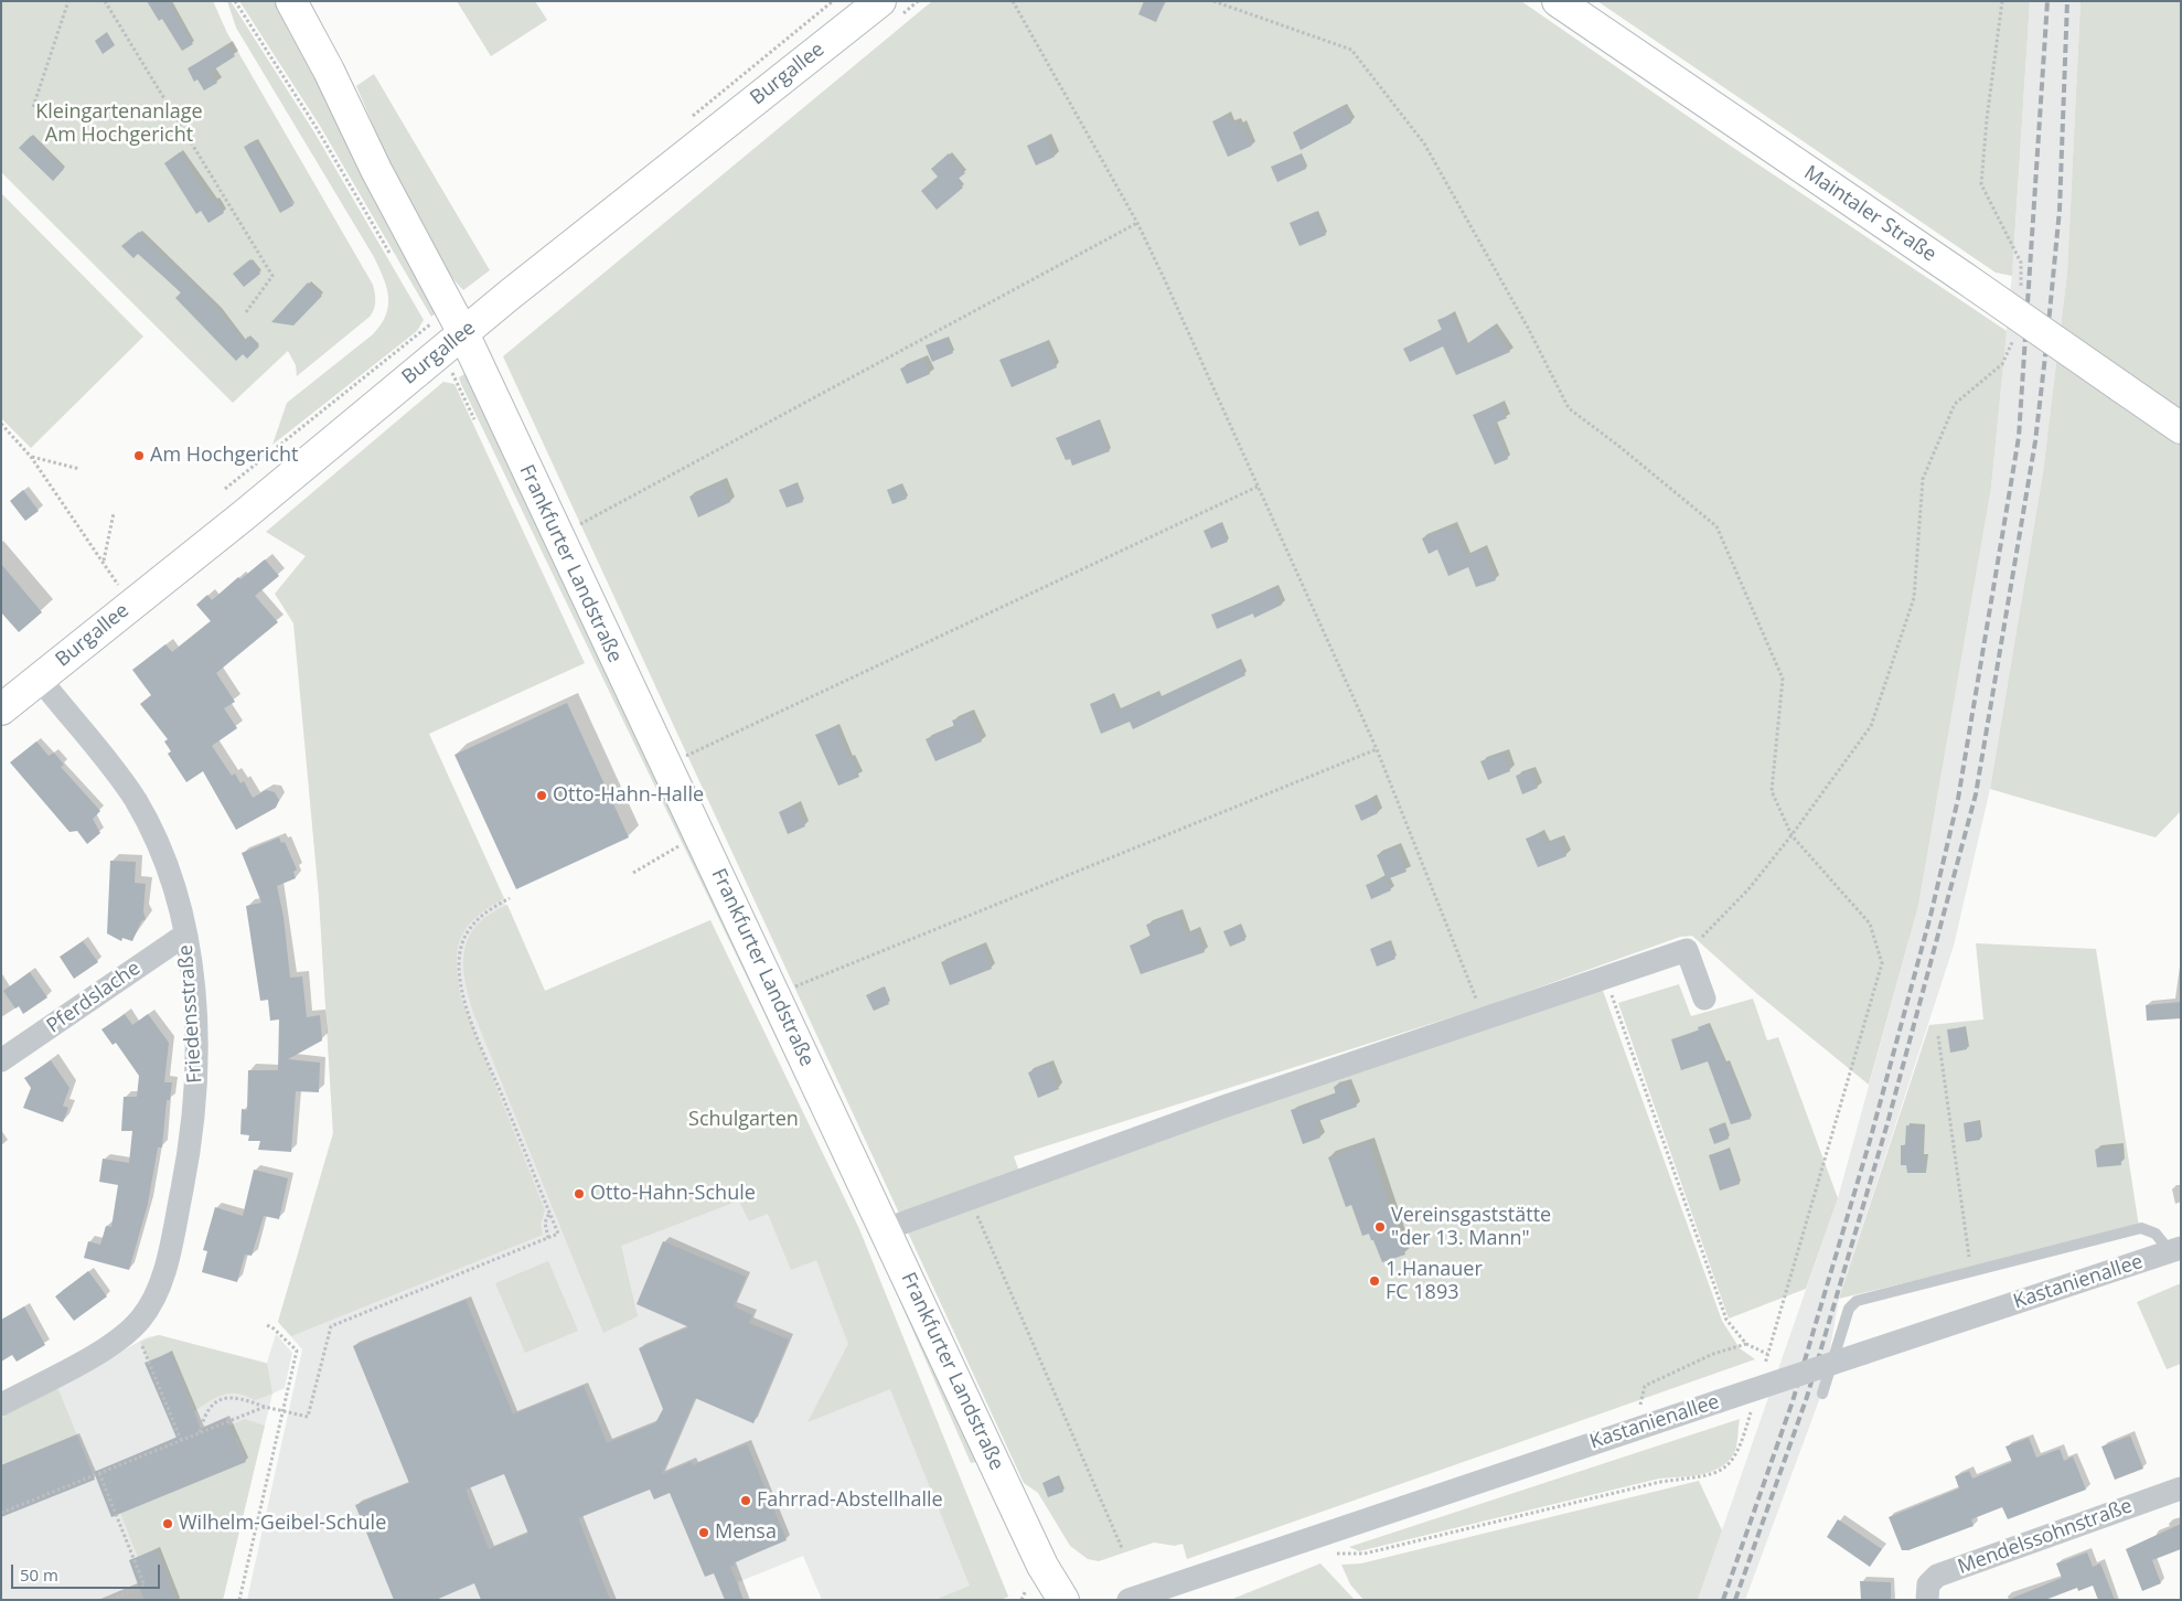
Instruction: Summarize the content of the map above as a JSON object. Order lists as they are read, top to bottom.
{
  "streets": {
    "main road": ["Burgallee", "Maintaler Straße", "Frankfurter Landstraße"],
    "street": [
      "Pferdslache",
      "Friedensstraße",
      "Kastanienallee",
      "Mendelssohnstraße"
    ]
  },
  "crossings": [
    ["Burgallee", "Frankfurter Landstraße"],
    ["Burgallee", "Friedensstraße"],
    ["Pferdslache", "Friedensstraße"]
  ],
  "parks": ["Kleingartenanlage Am Hochgericht", "Schulgarten"],
  "places": [
    "Am Hochgericht",
    "Otto-Hahn-Halle",
    "Otto-Hahn-Schule",
    "Vereinsgaststätte \"der 13. Mann\"",
    "1.Hanauer FC 1893",
    "Fahrrad-Abstellhalle",
    "Wilhelm-Geibel-Schule",
    "Mensa"
  ],
  "scale_bar": "50 m"
}
